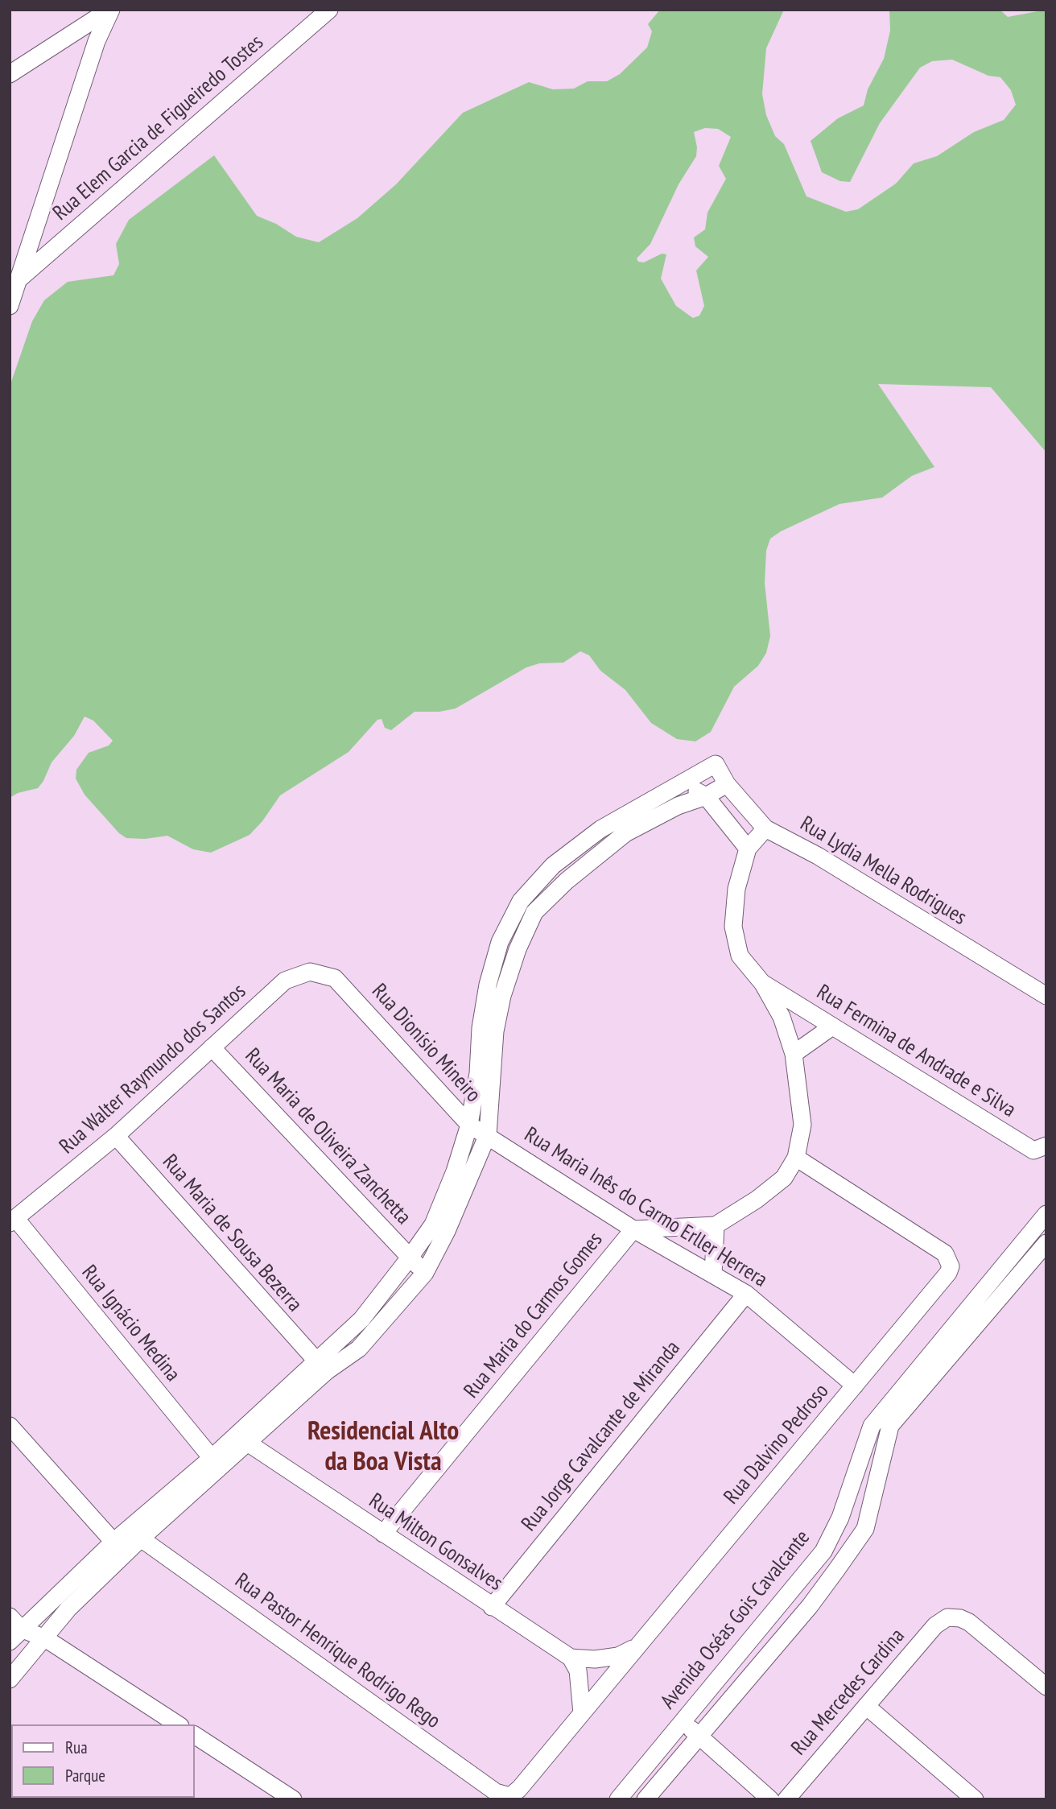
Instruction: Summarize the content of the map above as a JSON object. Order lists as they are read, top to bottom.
{
  "streets": {
    "street": [
      "Rua Elem Garcia de Figueiredo Tostes",
      "Rua Lydia Mella Rodrigues",
      "Rua Dionísio Mineiro",
      "Rua Fermina de Andrade e Silva",
      "Rua Walter Raymundo dos Santos",
      "Rua Maria de Oliveira Zanchetta",
      "Rua Maria Inês do Carmo Erller Herrera",
      "Rua Maria de Sousa Bezerra",
      "Rua Maria do Carmos Gomes",
      "Rua Ignácio Medina",
      "Rua Jorge Cavalcante de Miranda",
      "Rua Dalvino Pedroso",
      "Rua Milton Gonsalves",
      "Avenida Oséas Gois Cavalcante",
      "Rua Pastor Henrique Rodrigo Rego",
      "Rua Mercedes Cardina"
    ]
  },
  "crossings": [
    ["Rua Dionísio Mineiro", "Rua Walter Raymundo dos Santos"],
    ["Rua Dionísio Mineiro", "Rua Maria Inês do Carmo Erller Herrera"],
    ["Rua Walter Raymundo dos Santos", "Rua Maria de Oliveira Zanchetta"],
    ["Rua Walter Raymundo dos Santos", "Rua Maria de Sousa Bezerra"],
    ["Rua Walter Raymundo dos Santos", "Rua Ignácio Medina"],
    ["Rua Maria Inês do Carmo Erller Herrera", "Rua Maria do Carmos Gomes"],
    ["Rua Maria Inês do Carmo Erller Herrera", "Rua Jorge Cavalcante de Miranda"],
    ["Rua Maria Inês do Carmo Erller Herrera", "Rua Dalvino Pedroso"],
    ["Rua Maria do Carmos Gomes", "Rua Milton Gonsalves"],
    ["Rua Jorge Cavalcante de Miranda", "Rua Milton Gonsalves"],
    ["Rua Dalvino Pedroso", "Rua Pastor Henrique Rodrigo Rego"]
  ],
  "districts": ["Residencial Alto da Boa Vista"],
  "legend": ["Rua", "Parque"]
}
